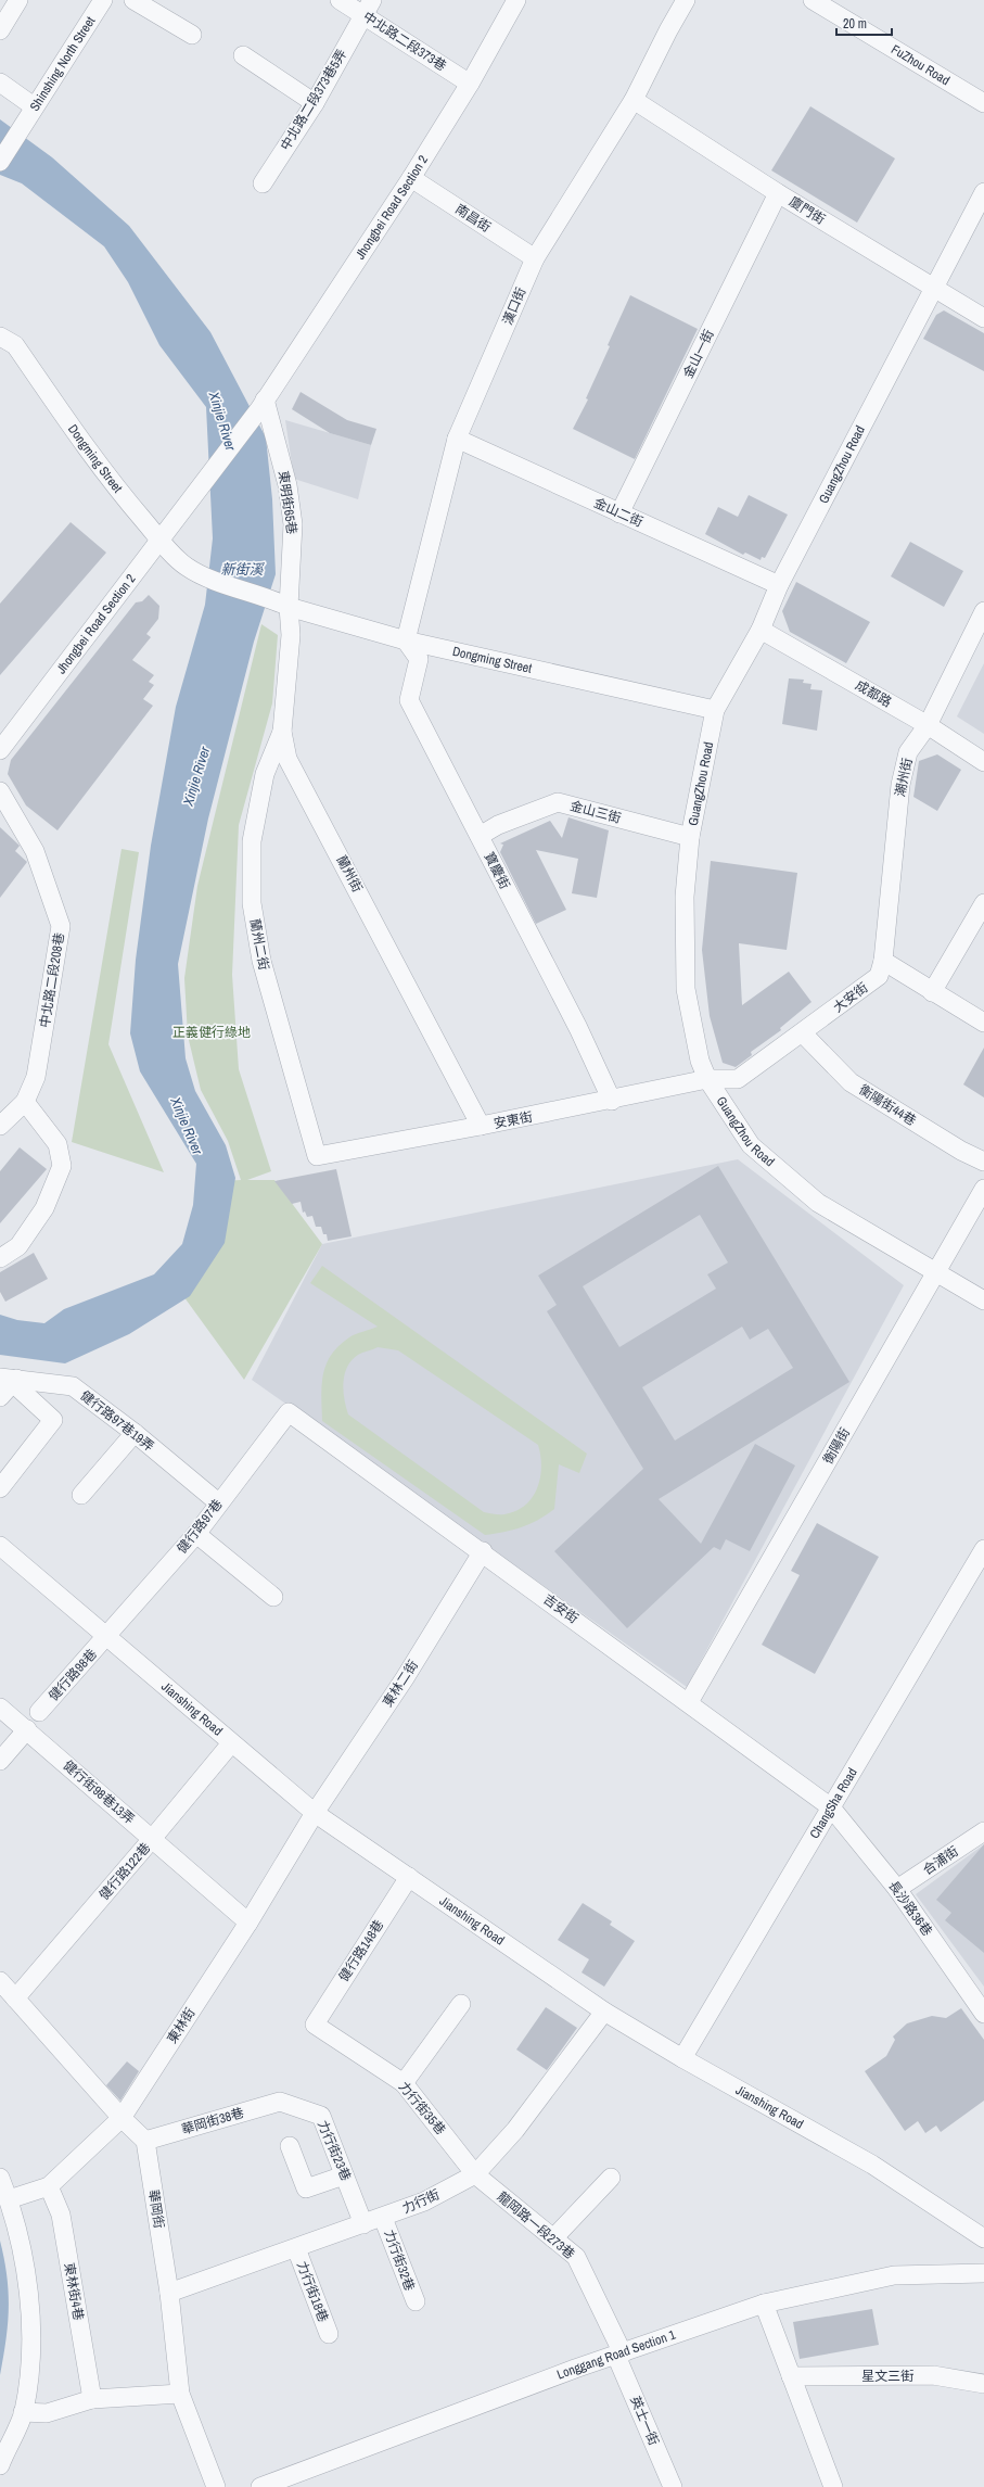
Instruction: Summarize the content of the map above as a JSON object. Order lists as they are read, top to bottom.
{
  "streets": {
    "street": [
      "中北路二段373巷",
      "Shinshing North Street",
      "FuZhou Road",
      "中北路二段373巷5弄",
      "Jhongbei Road Section 2",
      "廈門街",
      "南昌街",
      "漢口街",
      "金山一街",
      "Dongming Street",
      "GuangZhou Road",
      "東明街65巷",
      "金山二街",
      "成都路",
      "潮州街",
      "金山三街",
      "寶慶街",
      "蘭州街",
      "蘭州二街",
      "中北路二段208巷",
      "大安街",
      "衡陽街44巷",
      "安東街",
      "健行路97巷19弄",
      "衡陽街",
      "健行路97巷",
      "吉安街",
      "健行路98巷",
      "東林二街",
      "Jianshing Road",
      "健行街98巷13弄",
      "ChangSha Road",
      "合浦街",
      "健行路122巷",
      "長沙路36巷",
      "健行路148巷",
      "東林街",
      "力行街35巷",
      "華岡街38巷",
      "力行街23巷",
      "力行街",
      "華岡街",
      "龍岡路一段273巷",
      "力行街32巷",
      "東林街4巷",
      "力行街18巷",
      "Longgang Road Section 1",
      "星文三街",
      "英士一街"
    ]
  },
  "crossings": [
    ["中北路二段373巷", "中北路二段373巷5弄"],
    ["中北路二段373巷", "Jhongbei Road Section 2"],
    ["Jhongbei Road Section 2", "南昌街"],
    ["Jhongbei Road Section 2", "Dongming Street"],
    ["Jhongbei Road Section 2", "東明街65巷"],
    ["廈門街", "漢口街"],
    ["廈門街", "金山一街"],
    ["廈門街", "GuangZhou Road"],
    ["南昌街", "漢口街"],
    ["漢口街", "Dongming Street"],
    ["漢口街", "金山二街"],
    ["漢口街", "寶慶街"],
    ["金山一街", "金山二街"],
    ["Dongming Street", "GuangZhou Road"],
    ["Dongming Street", "東明街65巷"],
    ["Dongming Street", "寶慶街"],
    ["Dongming Street", "蘭州街"],
    ["GuangZhou Road", "金山二街"],
    ["GuangZhou Road", "成都路"],
    ["GuangZhou Road", "金山三街"],
    ["GuangZhou Road", "大安街"],
    ["GuangZhou Road", "安東街"],
    ["GuangZhou Road", "衡陽街"],
    ["東明街65巷", "蘭州街"],
    ["成都路", "潮州街"],
    ["潮州街", "大安街"],
    ["金山三街", "寶慶街"],
    ["寶慶街", "安東街"],
    ["蘭州街", "蘭州二街"],
    ["蘭州街", "安東街"],
    ["蘭州二街", "安東街"],
    ["大安街", "衡陽街44巷"],
    ["大安街", "安東街"],
    ["健行路97巷19弄", "健行路97巷"],
    ["衡陽街", "吉安街"],
    ["健行路97巷", "吉安街"],
    ["健行路97巷", "健行路98巷"],
    ["健行路97巷", "Jianshing Road"],
    ["吉安街", "東林二街"],
    ["吉安街", "ChangSha Road"],
    ["吉安街", "長沙路36巷"],
    ["健行路98巷", "Jianshing Road"],
    ["東林二街", "Jianshing Road"],
    ["東林二街", "東林街"],
    ["Jianshing Road", "ChangSha Road"],
    ["Jianshing Road", "健行路122巷"],
    ["Jianshing Road", "健行路148巷"],
    ["Jianshing Road", "東林街"],
    ["Jianshing Road", "力行街"],
    ["健行街98巷13弄", "健行路122巷"],
    ["健行街98巷13弄", "東林街"],
    ["ChangSha Road", "長沙路36巷"],
    ["合浦街", "長沙路36巷"],
    ["健行路148巷", "力行街35巷"],
    ["東林街", "東林街4巷"],
    ["力行街35巷", "力行街"],
    ["力行街35巷", "龍岡路一段273巷"],
    ["華岡街38巷", "力行街23巷"],
    ["華岡街38巷", "華岡街"],
    ["力行街23巷", "力行街"],
    ["力行街", "華岡街"],
    ["力行街", "龍岡路一段273巷"],
    ["力行街", "力行街32巷"],
    ["力行街", "力行街18巷"],
    ["龍岡路一段273巷", "Longgang Road Section 1"],
    ["龍岡路一段273巷", "英士一街"],
    ["Longgang Road Section 1", "英士一街"]
  ],
  "water": ["Xinjie River", "新街溪"],
  "parks": ["正義健行綠地"],
  "scale_bar": "20 m"
}
